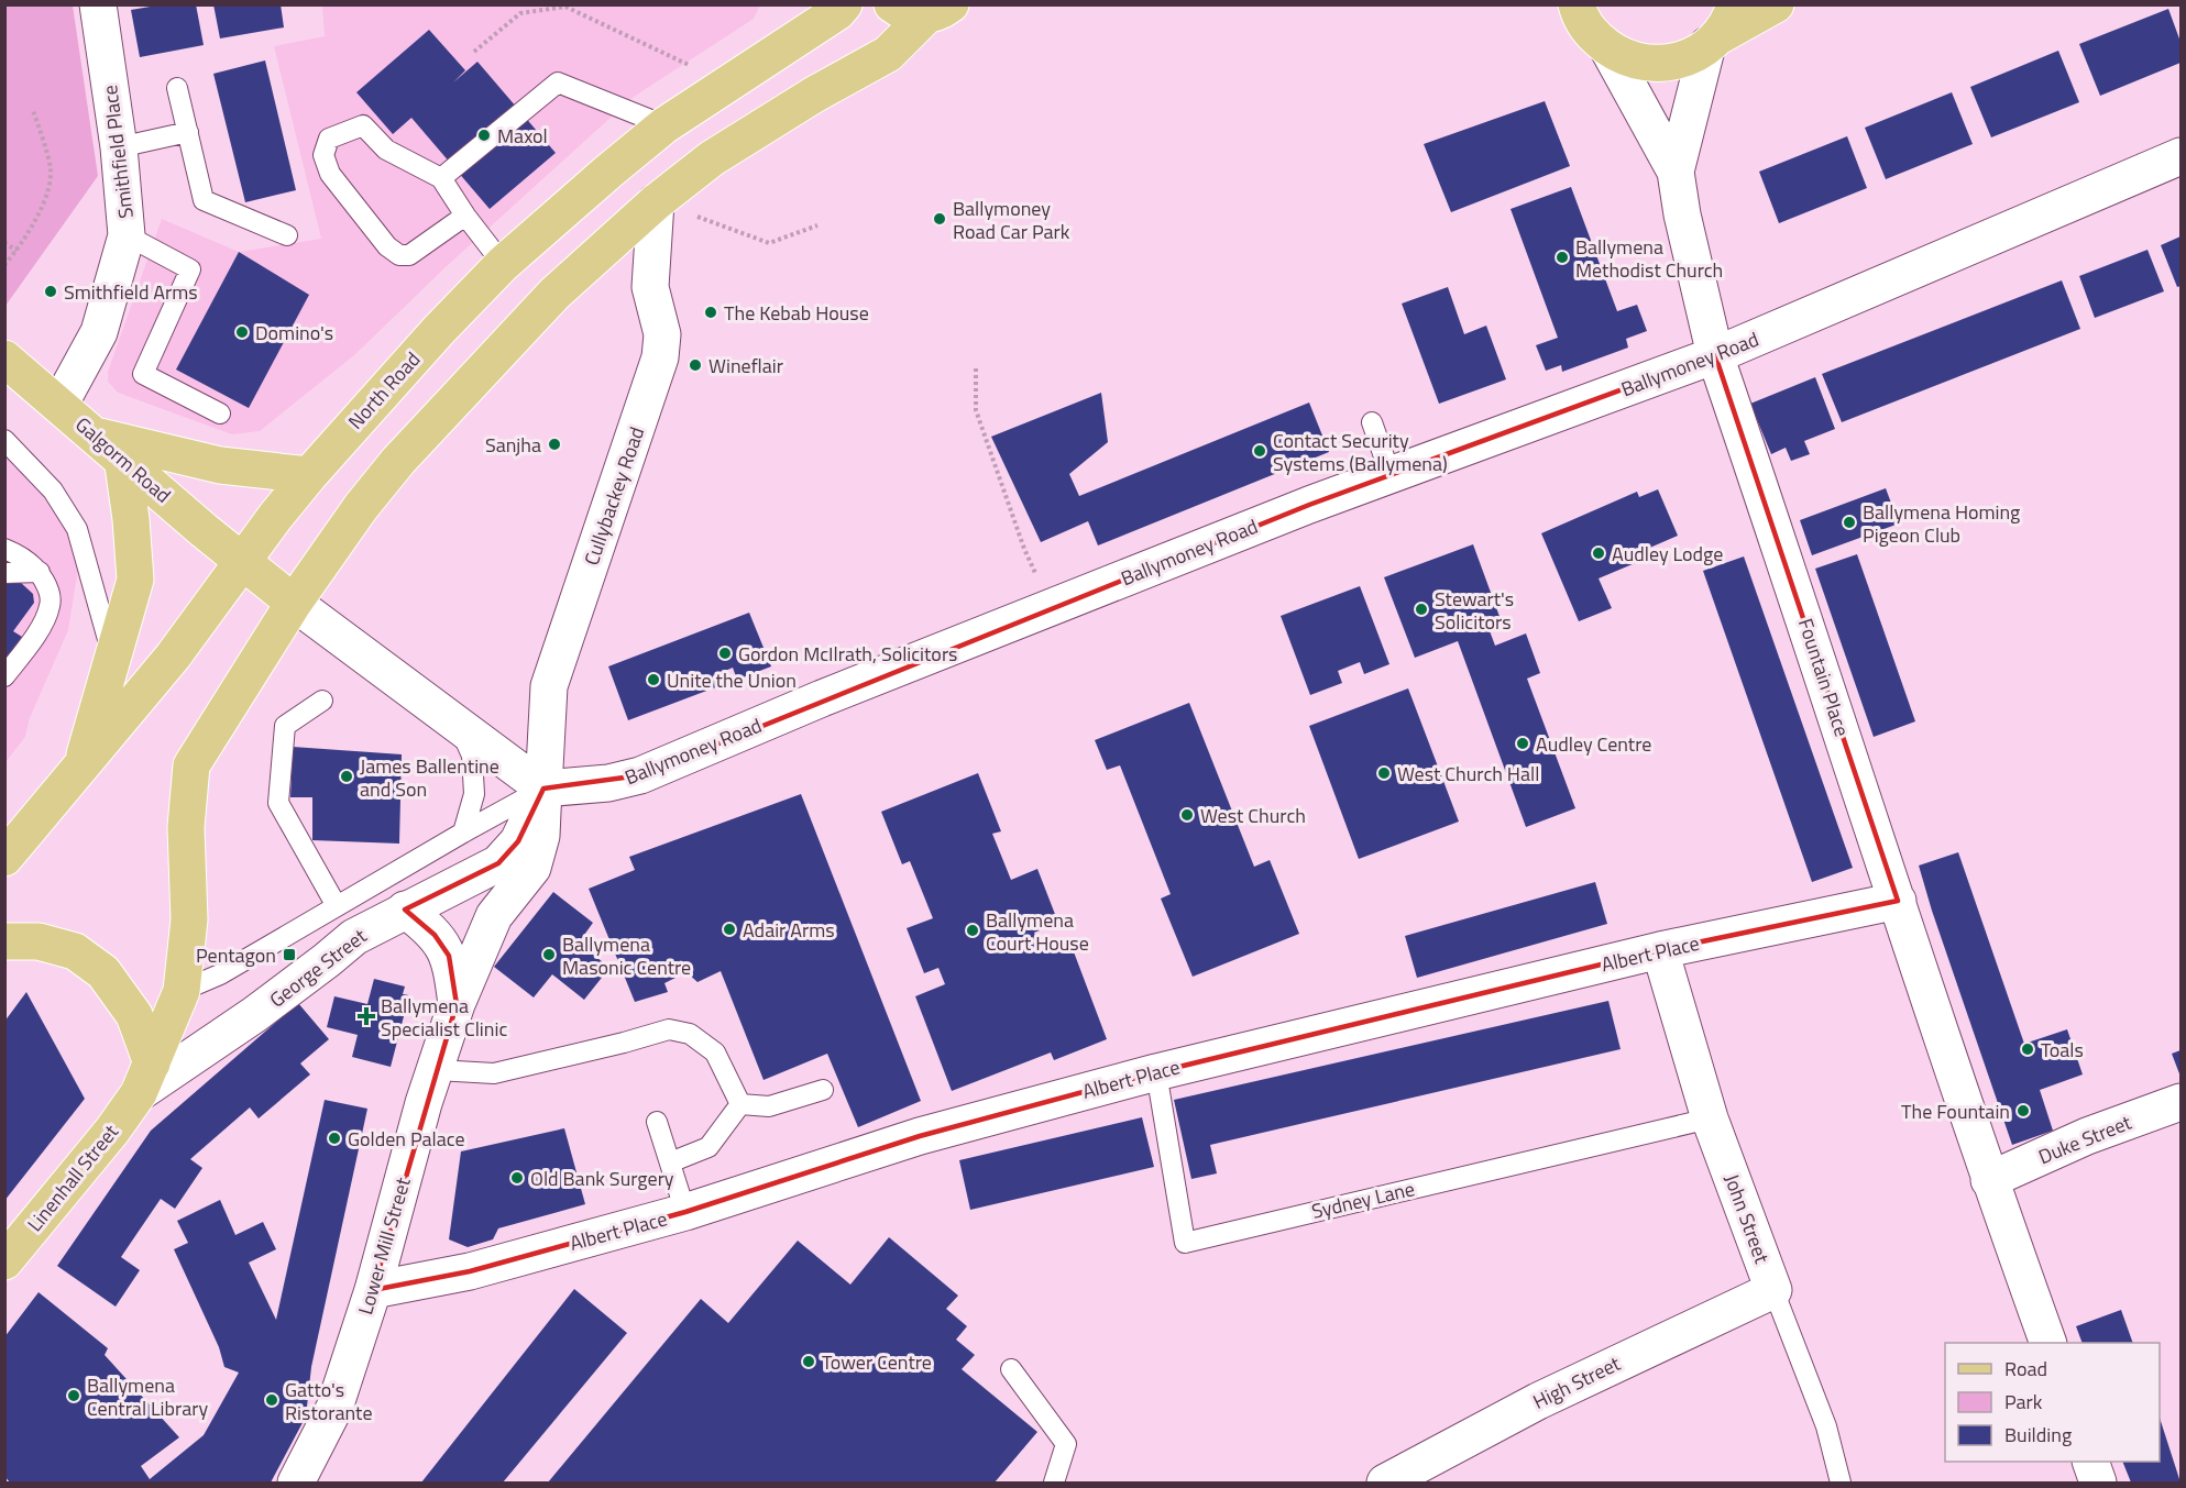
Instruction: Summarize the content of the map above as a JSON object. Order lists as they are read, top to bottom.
{
  "streets": {
    "main road": ["North Road", "Galgorm Road", "Linenhall Street"],
    "street": [
      "Smithfield Place",
      "Ballymoney Road",
      "Cullybackey Road",
      "Fountain Place",
      "Albert Place",
      "George Street",
      "Duke Street",
      "John Street",
      "Lower Mill Street",
      "High Street"
    ],
    "lane": ["Sydney Lane"]
  },
  "crossings": [
    ["Smithfield Place", "Galgorm Road"],
    ["Ballymoney Road", "Cullybackey Road"],
    ["Ballymoney Road", "Fountain Place"],
    ["Ballymoney Road", "George Street"],
    ["Ballymoney Road", "Lower Mill Street"],
    ["North Road", "Galgorm Road"],
    ["Cullybackey Road", "George Street"],
    ["Cullybackey Road", "Linenhall Street"],
    ["Cullybackey Road", "Lower Mill Street"],
    ["Fountain Place", "Albert Place"],
    ["Fountain Place", "Duke Street"],
    ["Albert Place", "Sydney Lane"],
    ["Albert Place", "John Street"],
    ["Albert Place", "Lower Mill Street"],
    ["George Street", "Linenhall Street"],
    ["George Street", "Lower Mill Street"],
    ["Sydney Lane", "John Street"],
    ["John Street", "High Street"]
  ],
  "places": {
    "other": [
      "Maxol",
      "Ballymoney Road Car Park",
      "Ballymena Methodist Church",
      "Smithfield Arms",
      "The Kebab House",
      "Domino's",
      "Wineflair",
      "Sanjha",
      "Contact Security Systems (Ballymena)",
      "Ballymena Homing Pigeon Club",
      "Audley Lodge",
      "Stewart's Solicitors",
      "Gordon McIlrath, Solicitors",
      "Unite the Union",
      "Audley Centre",
      "West Church Hall",
      "James Ballentine and Son",
      "West Church",
      "Adair Arms",
      "Ballymena Court House",
      "Ballymena Masonic Centre",
      "Toals",
      "The Fountain",
      "Golden Palace",
      "Old Bank Surgery",
      "Tower Centre",
      "Ballymena Central Library",
      "Gatto's Ristorante"
    ],
    "transit": ["Pentagon"],
    "health": ["Ballymena Specialist Clinic"]
  },
  "legend": ["Road", "Park", "Building"]
}
